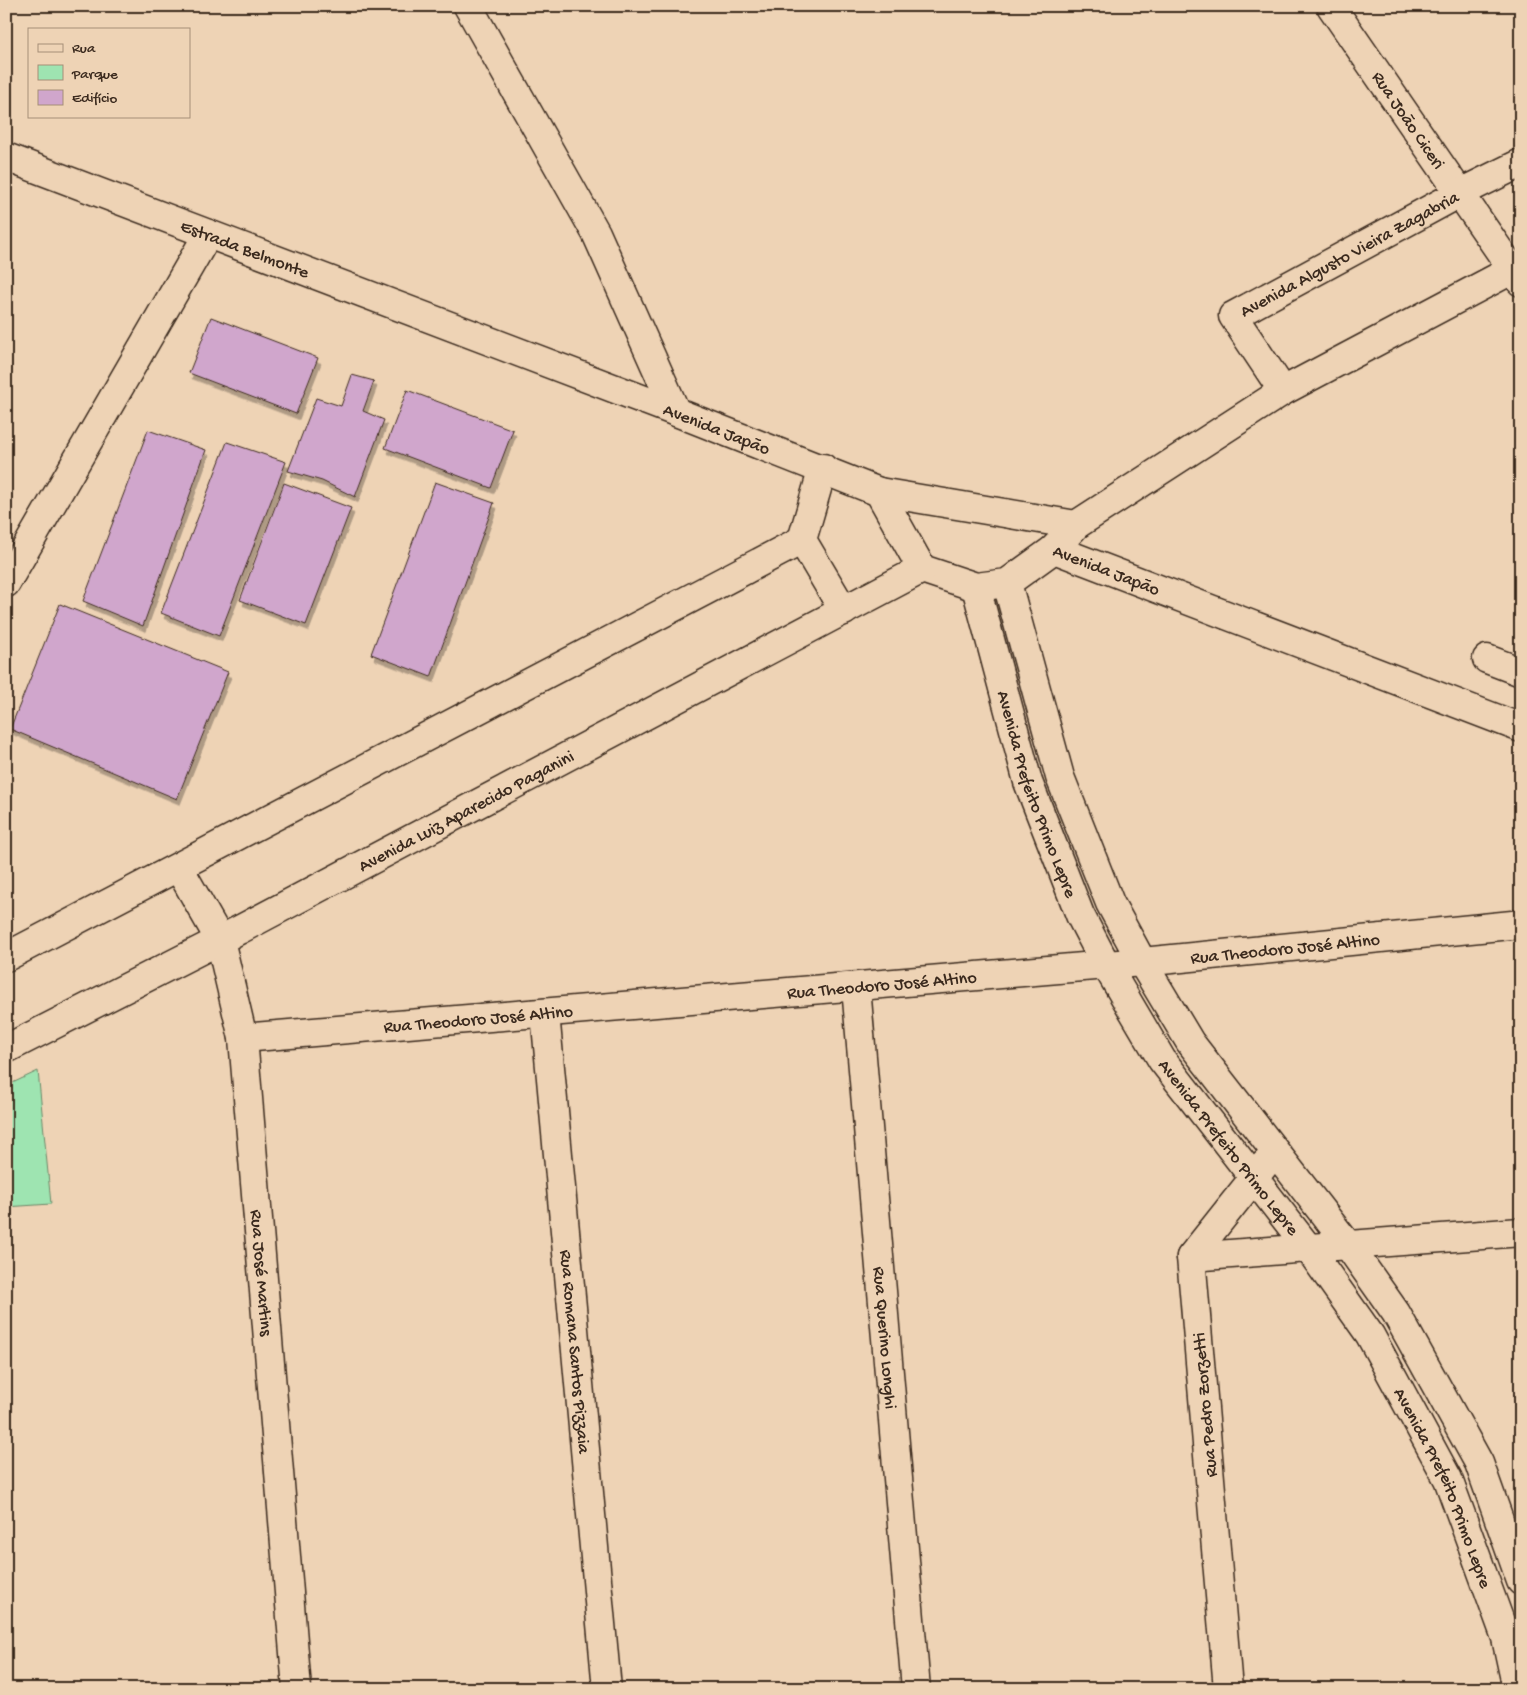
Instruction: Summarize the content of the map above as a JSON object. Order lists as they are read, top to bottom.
{
  "streets": {
    "street": [
      "Rua João Ciceri",
      "Estrada Belmonte",
      "Avenida Algusto Vieira Zagabria",
      "Avenida Japão",
      "Avenida Prefeito Primo Lepre",
      "Avenida Luiz Aparecido Paganini",
      "Rua Theodoro José Altino",
      "Rua José Martins",
      "Rua Querino Longhi",
      "Rua Romana Santos Pizzaia",
      "Rua Pedro Zorzetti"
    ]
  },
  "crossings": [
    ["Rua João Ciceri", "Avenida Algusto Vieira Zagabria"],
    ["Estrada Belmonte", "Avenida Japão"],
    ["Avenida Japão", "Avenida Prefeito Primo Lepre"],
    ["Avenida Japão", "Avenida Luiz Aparecido Paganini"],
    ["Avenida Prefeito Primo Lepre", "Rua Theodoro José Altino"],
    ["Avenida Luiz Aparecido Paganini", "Rua José Martins"],
    ["Rua Theodoro José Altino", "Rua José Martins"],
    ["Rua Theodoro José Altino", "Rua Querino Longhi"],
    ["Rua Theodoro José Altino", "Rua Romana Santos Pizzaia"]
  ],
  "legend": ["Rua", "Parque", "Edifício"]
}
